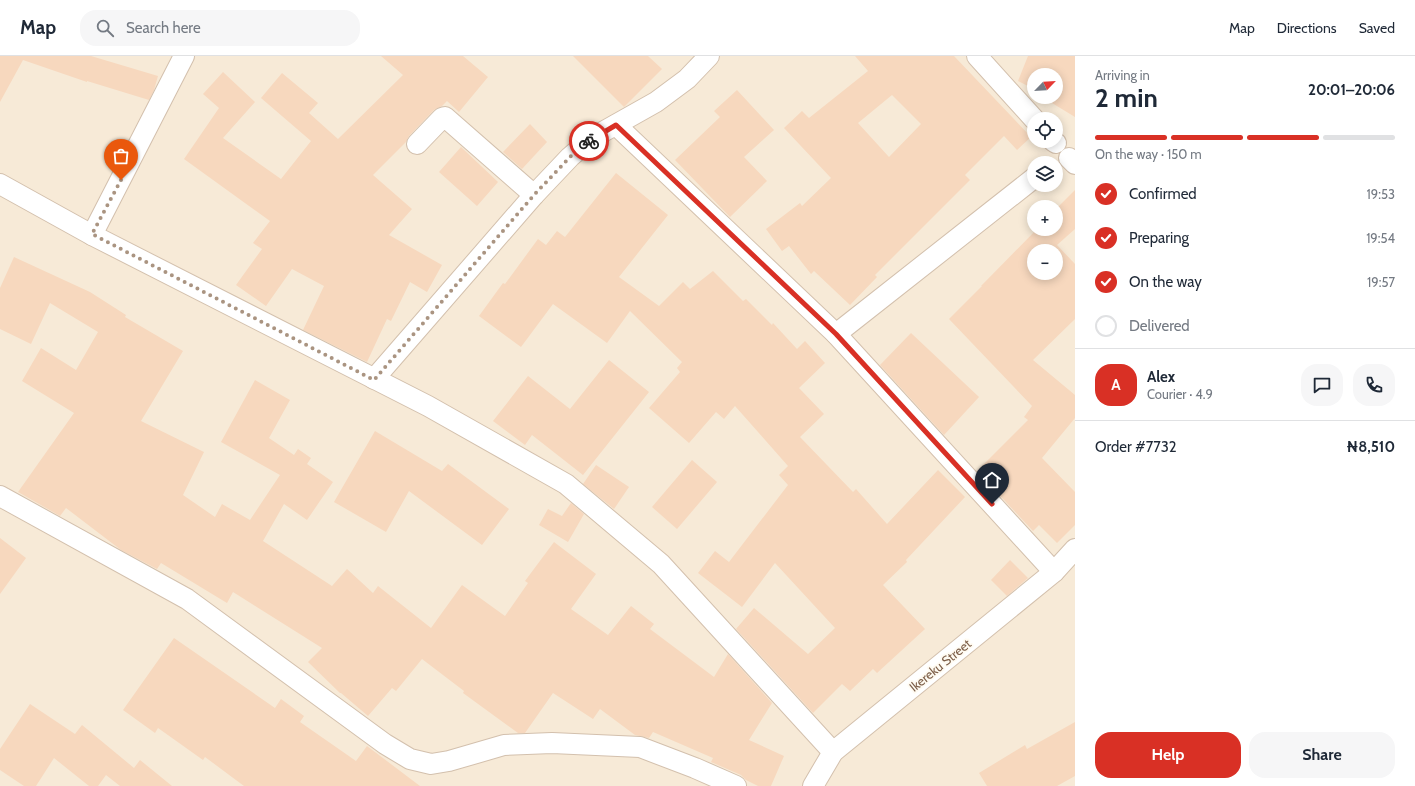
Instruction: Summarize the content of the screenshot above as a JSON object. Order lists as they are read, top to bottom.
{
  "streets": {
    "street": ["Ikereku Street"]
  },
  "north": "top right",
  "page": {
    "header": "Map",
    "search": "Search here",
    "nav": ["Map", "Directions", "Saved"],
    "heading": ["2 min", "Arriving in", "20:01–20:06"],
    "panel": [
      "Alex",
      "Courier · 4.9",
      "Order #7732",
      "₦8,510"
    ],
    "map_buttons": ["+", "−"],
    "bar": "On the way · 150 m",
    "list": [
      ["Confirmed", "19:53"],
      ["Preparing", "19:54"],
      ["On the way", "19:57"],
      "Delivered"
    ],
    "round": "A",
    "buttons": ["Help", "Share"]
  }
}
